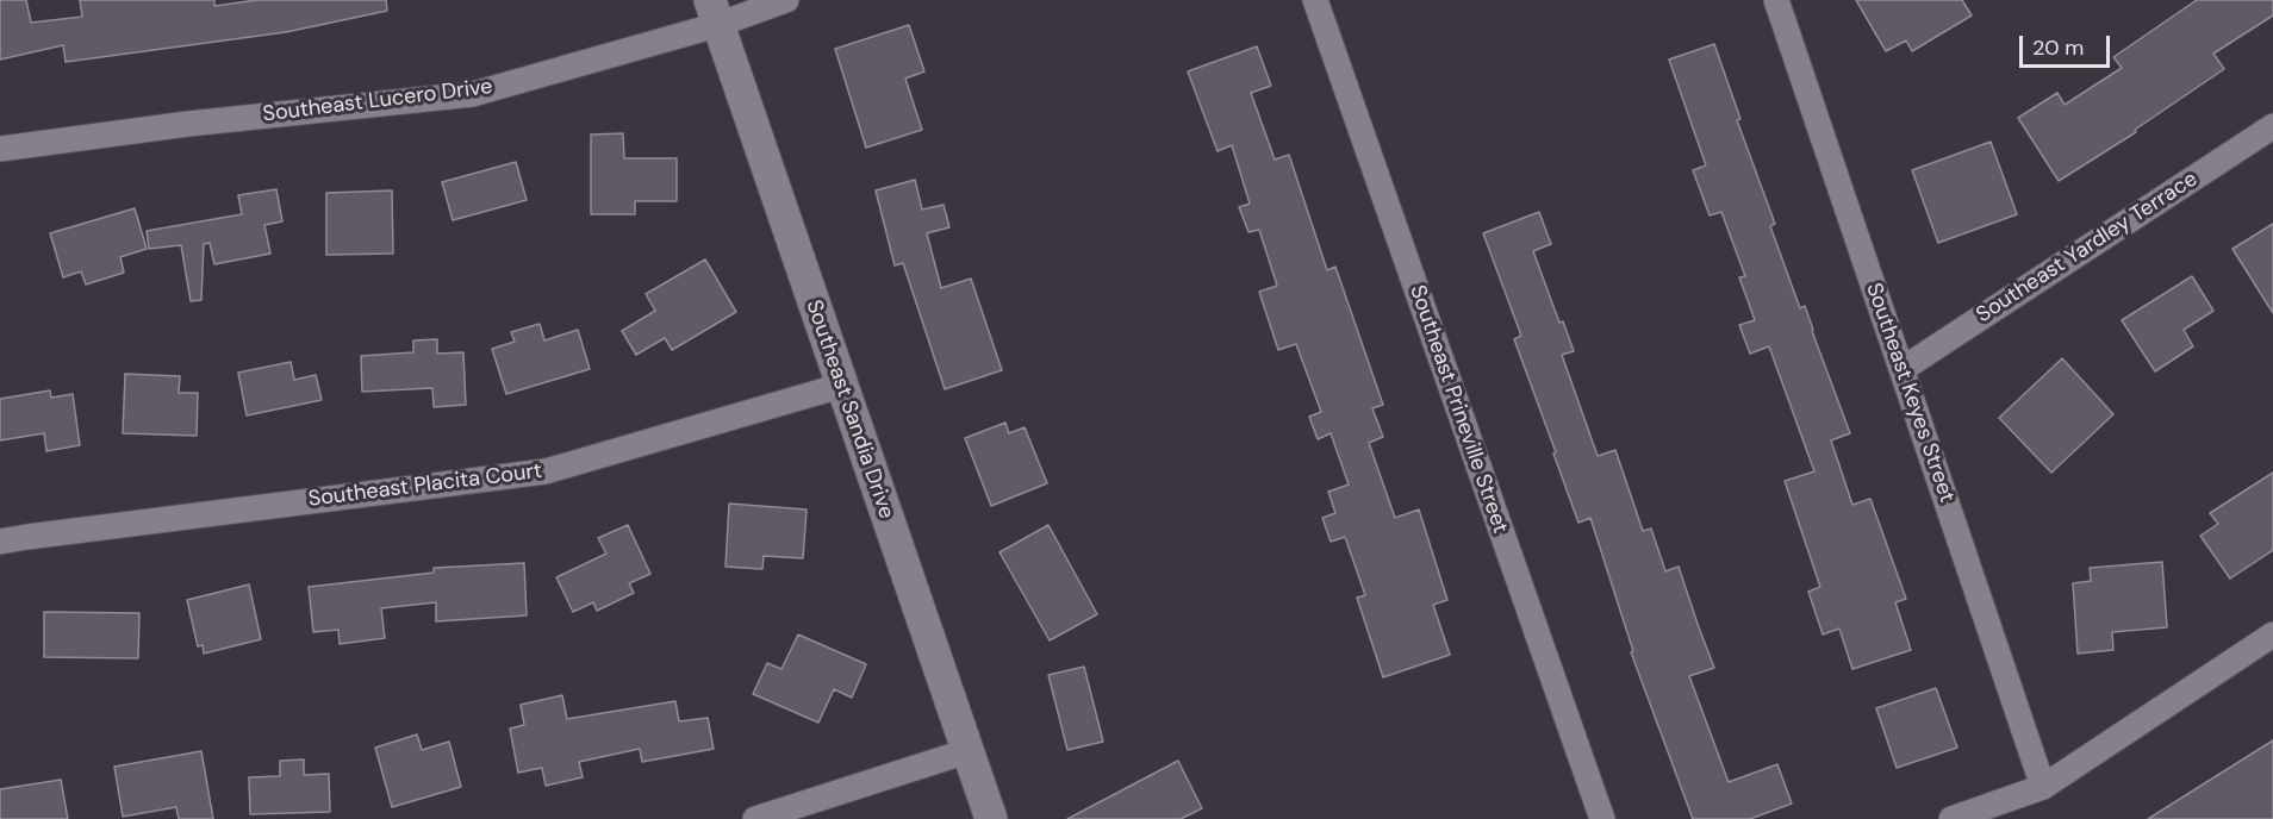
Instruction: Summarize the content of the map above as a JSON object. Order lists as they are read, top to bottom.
{
  "streets": {
    "street": [
      "Southeast Lucero Drive",
      "Southeast Yardley Terrace",
      "Southeast Keyes Street",
      "Southeast Sandia Drive",
      "Southeast Prineville Street",
      "Southeast Placita Court"
    ]
  },
  "crossings": [
    ["Southeast Lucero Drive", "Southeast Sandia Drive"],
    ["Southeast Yardley Terrace", "Southeast Keyes Street"],
    ["Southeast Sandia Drive", "Southeast Placita Court"]
  ],
  "scale_bar": "20 m"
}
